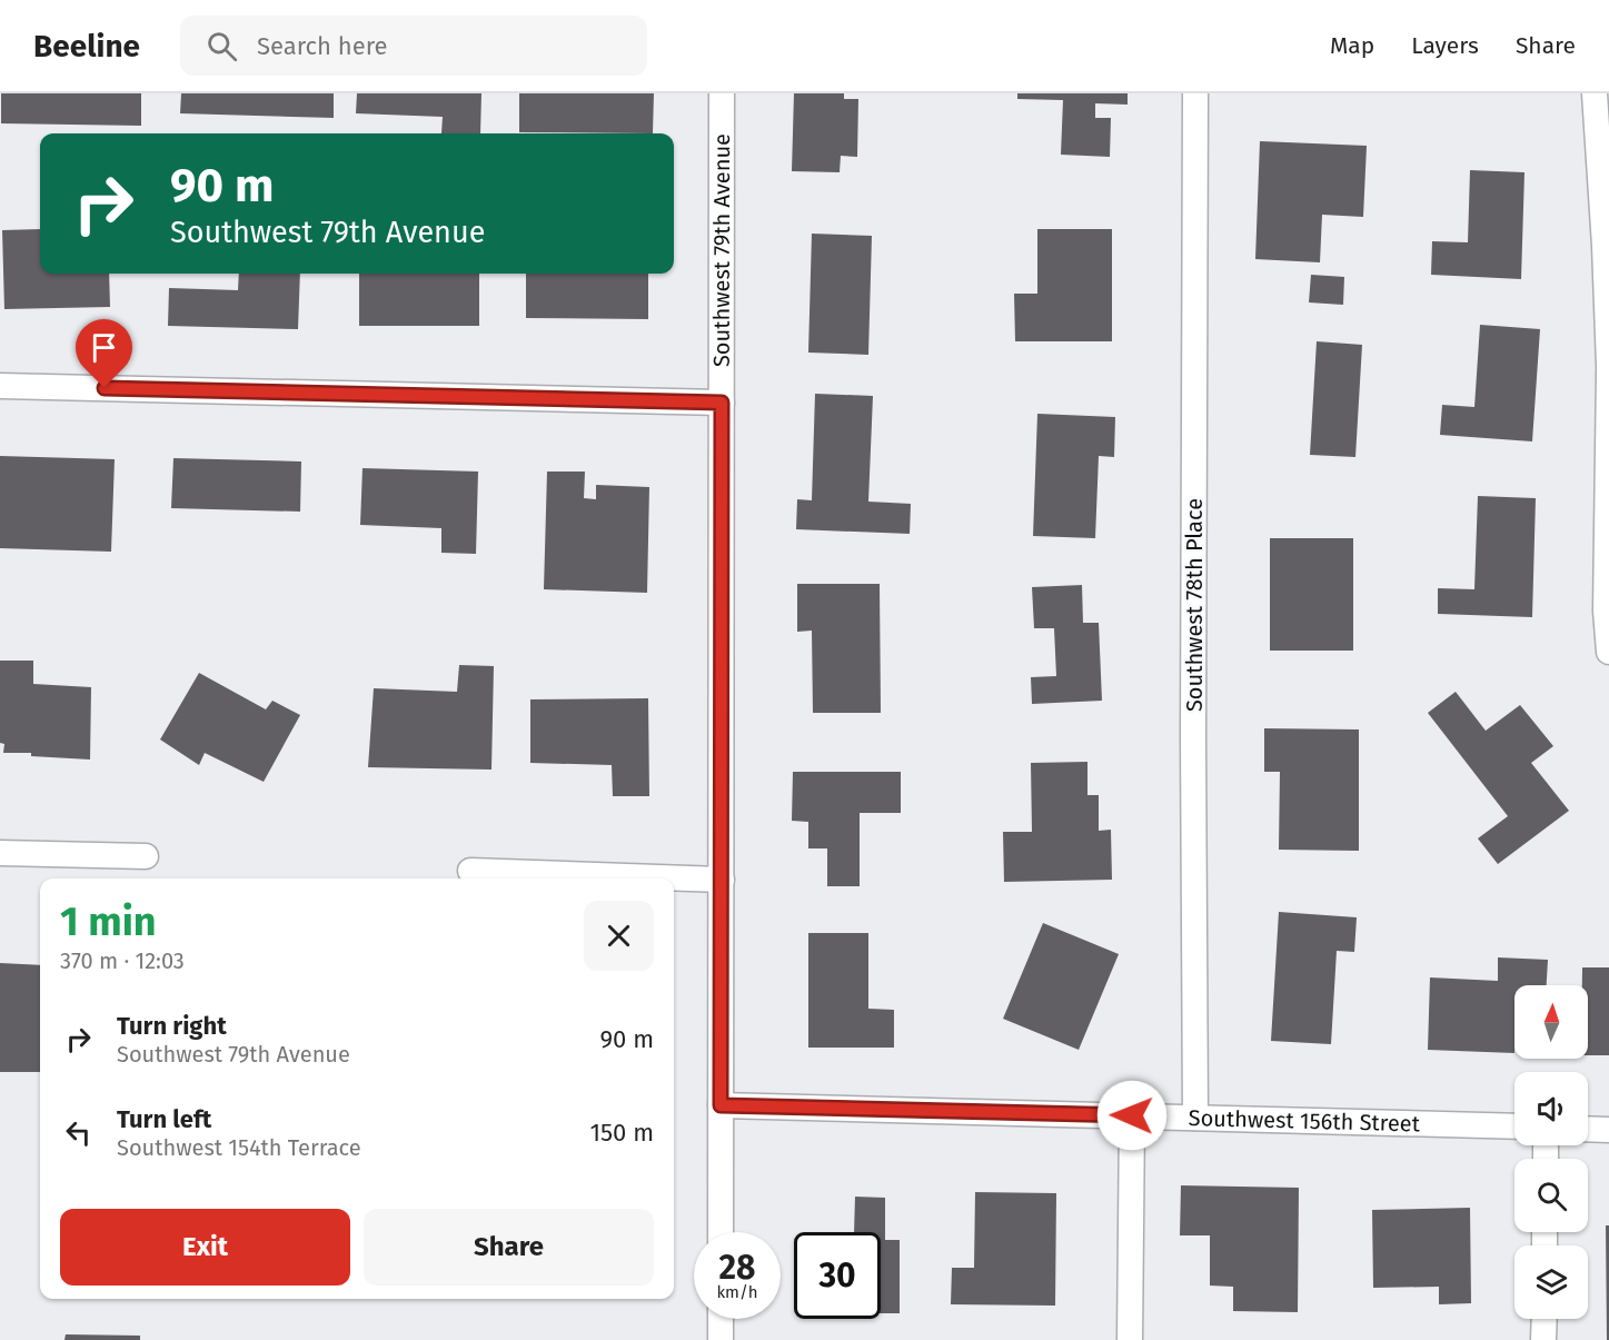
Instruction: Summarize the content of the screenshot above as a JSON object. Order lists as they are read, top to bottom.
{
  "streets": {
    "street": ["Southwest 79th Avenue", "Southwest 78th Place", "Southwest 156th Street"]
  },
  "crossings": [
    ["Southwest 79th Avenue", "Southwest 156th Street"],
    ["Southwest 78th Place", "Southwest 156th Street"]
  ],
  "north": "top",
  "page": {
    "header": "Beeline",
    "search": "Search here",
    "nav": ["Map", "Layers", "Share"],
    "turn": ["90 m", "Southwest 79th Avenue"],
    "heading": ["1 min", "370 m · 12:03"],
    "list": [
      {
        "name": "Turn right",
        "note": "Southwest 79th Avenue",
        "value": "90 m"
      },
      {
        "name": "Turn left",
        "note": "Southwest 154th Terrace",
        "value": "150 m"
      }
    ],
    "buttons": ["Exit", "Share"],
    "speed": "28 km/h",
    "limit": "30"
  }
}
